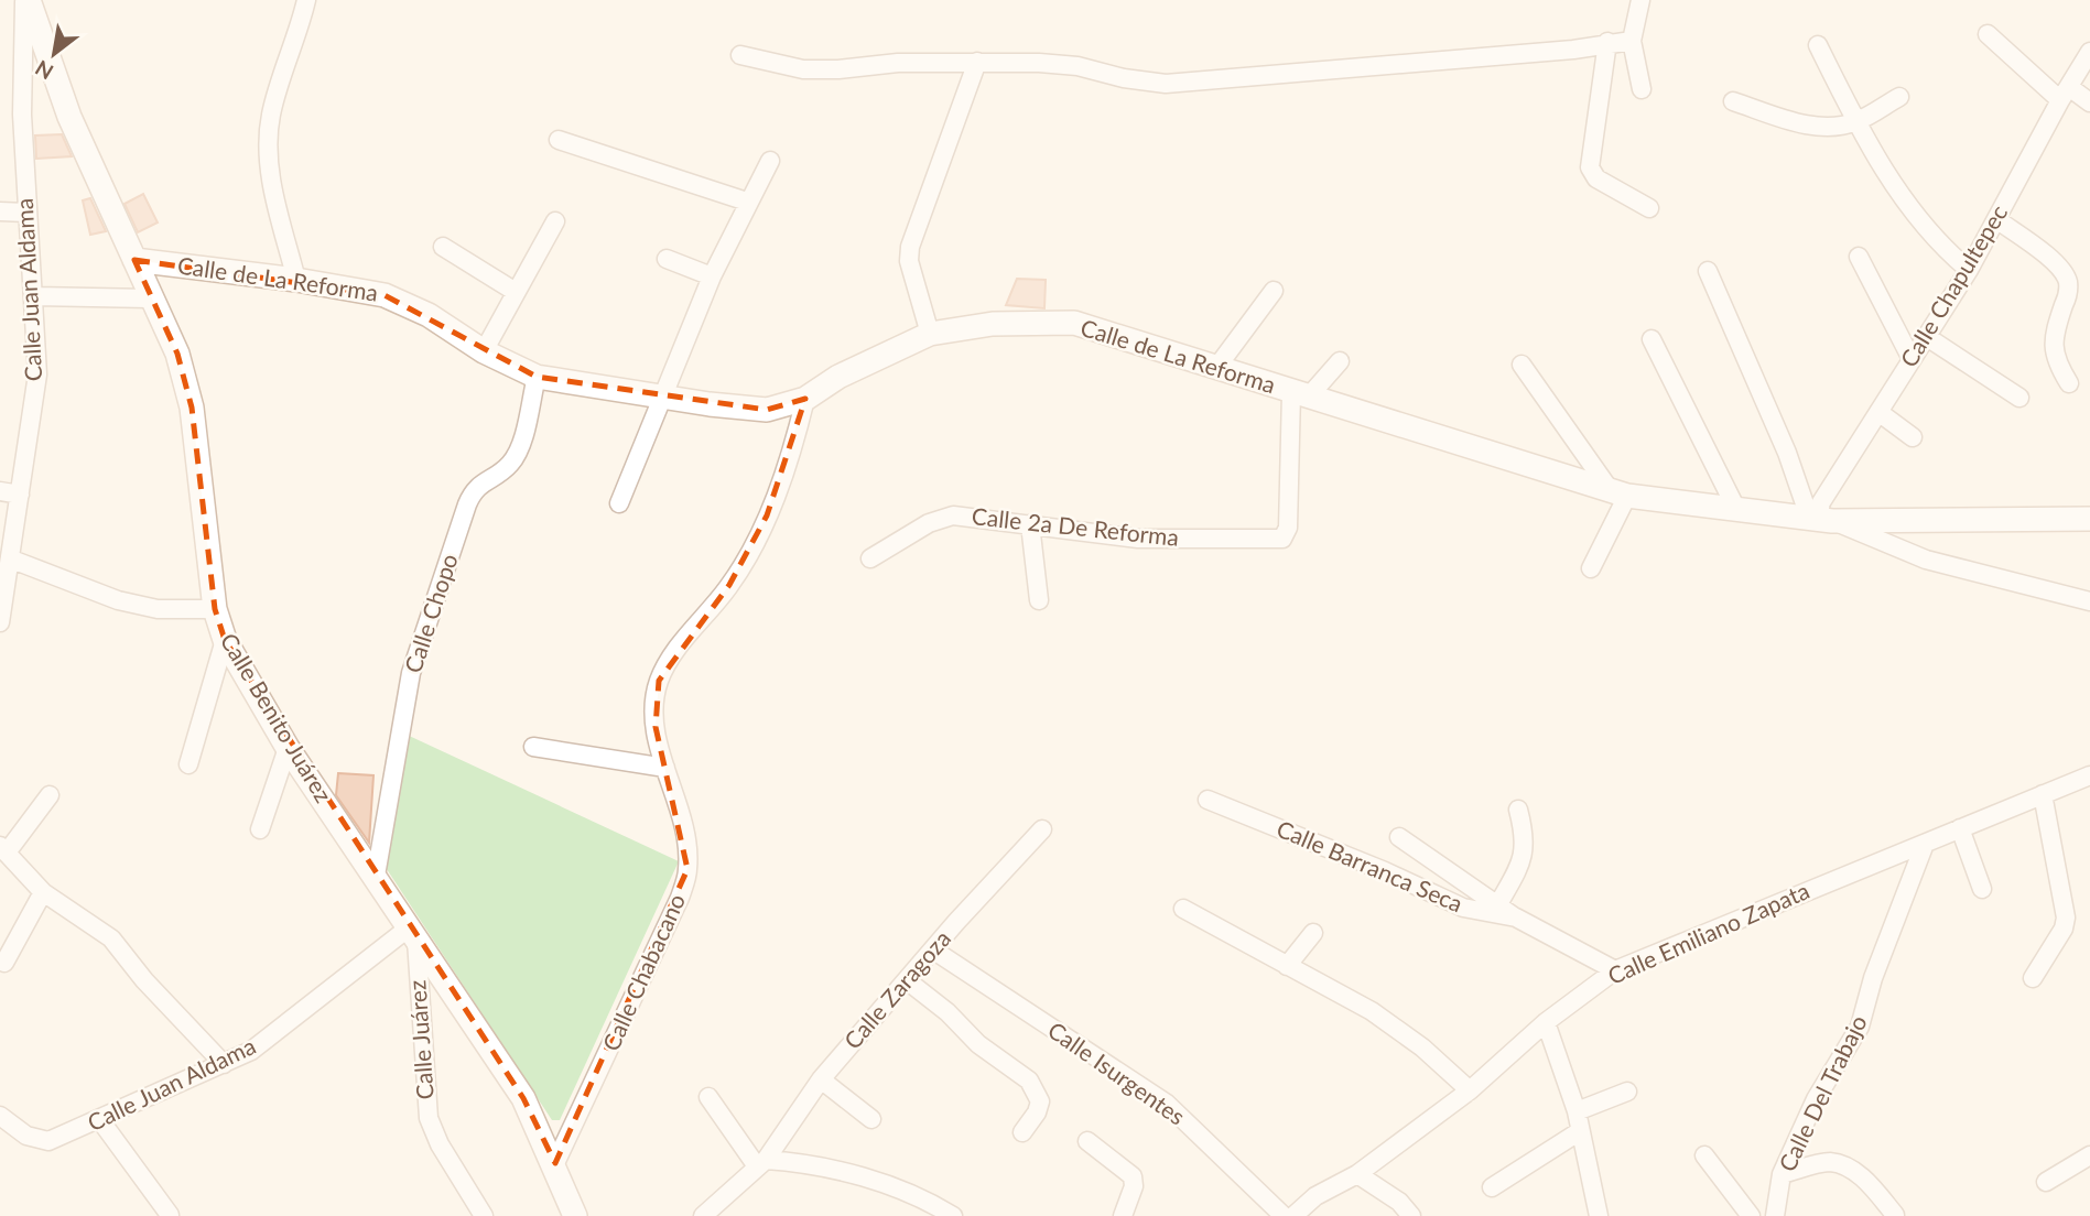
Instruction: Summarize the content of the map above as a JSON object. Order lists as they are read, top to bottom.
{
  "streets": {
    "street": [
      "Calle de La Reforma",
      "Calle Chapultepec",
      "Calle Juan Aldama",
      "Calle 2a De Reforma",
      "Calle Chopo",
      "Calle Benito Juárez",
      "Calle Barranca Seca",
      "Calle Emiliano Zapata",
      "Calle Chabacano",
      "Calle Zaragoza",
      "Calle Juárez",
      "Calle Isurgentes",
      "Calle Del Trabajo"
    ]
  },
  "crossings": [
    ["Calle de La Reforma", "Calle Chapultepec"],
    ["Calle de La Reforma", "Calle 2a De Reforma"],
    ["Calle de La Reforma", "Calle Chopo"],
    ["Calle de La Reforma", "Calle Benito Juárez"],
    ["Calle de La Reforma", "Calle Chabacano"],
    ["Calle Juan Aldama", "Calle Benito Juárez"],
    ["Calle Juan Aldama", "Calle Juárez"],
    ["Calle Chopo", "Calle Benito Juárez"],
    ["Calle Benito Juárez", "Calle Chabacano"],
    ["Calle Benito Juárez", "Calle Juárez"],
    ["Calle Barranca Seca", "Calle Emiliano Zapata"],
    ["Calle Emiliano Zapata", "Calle Del Trabajo"],
    ["Calle Zaragoza", "Calle Isurgentes"]
  ],
  "north": "bottom left"
}
